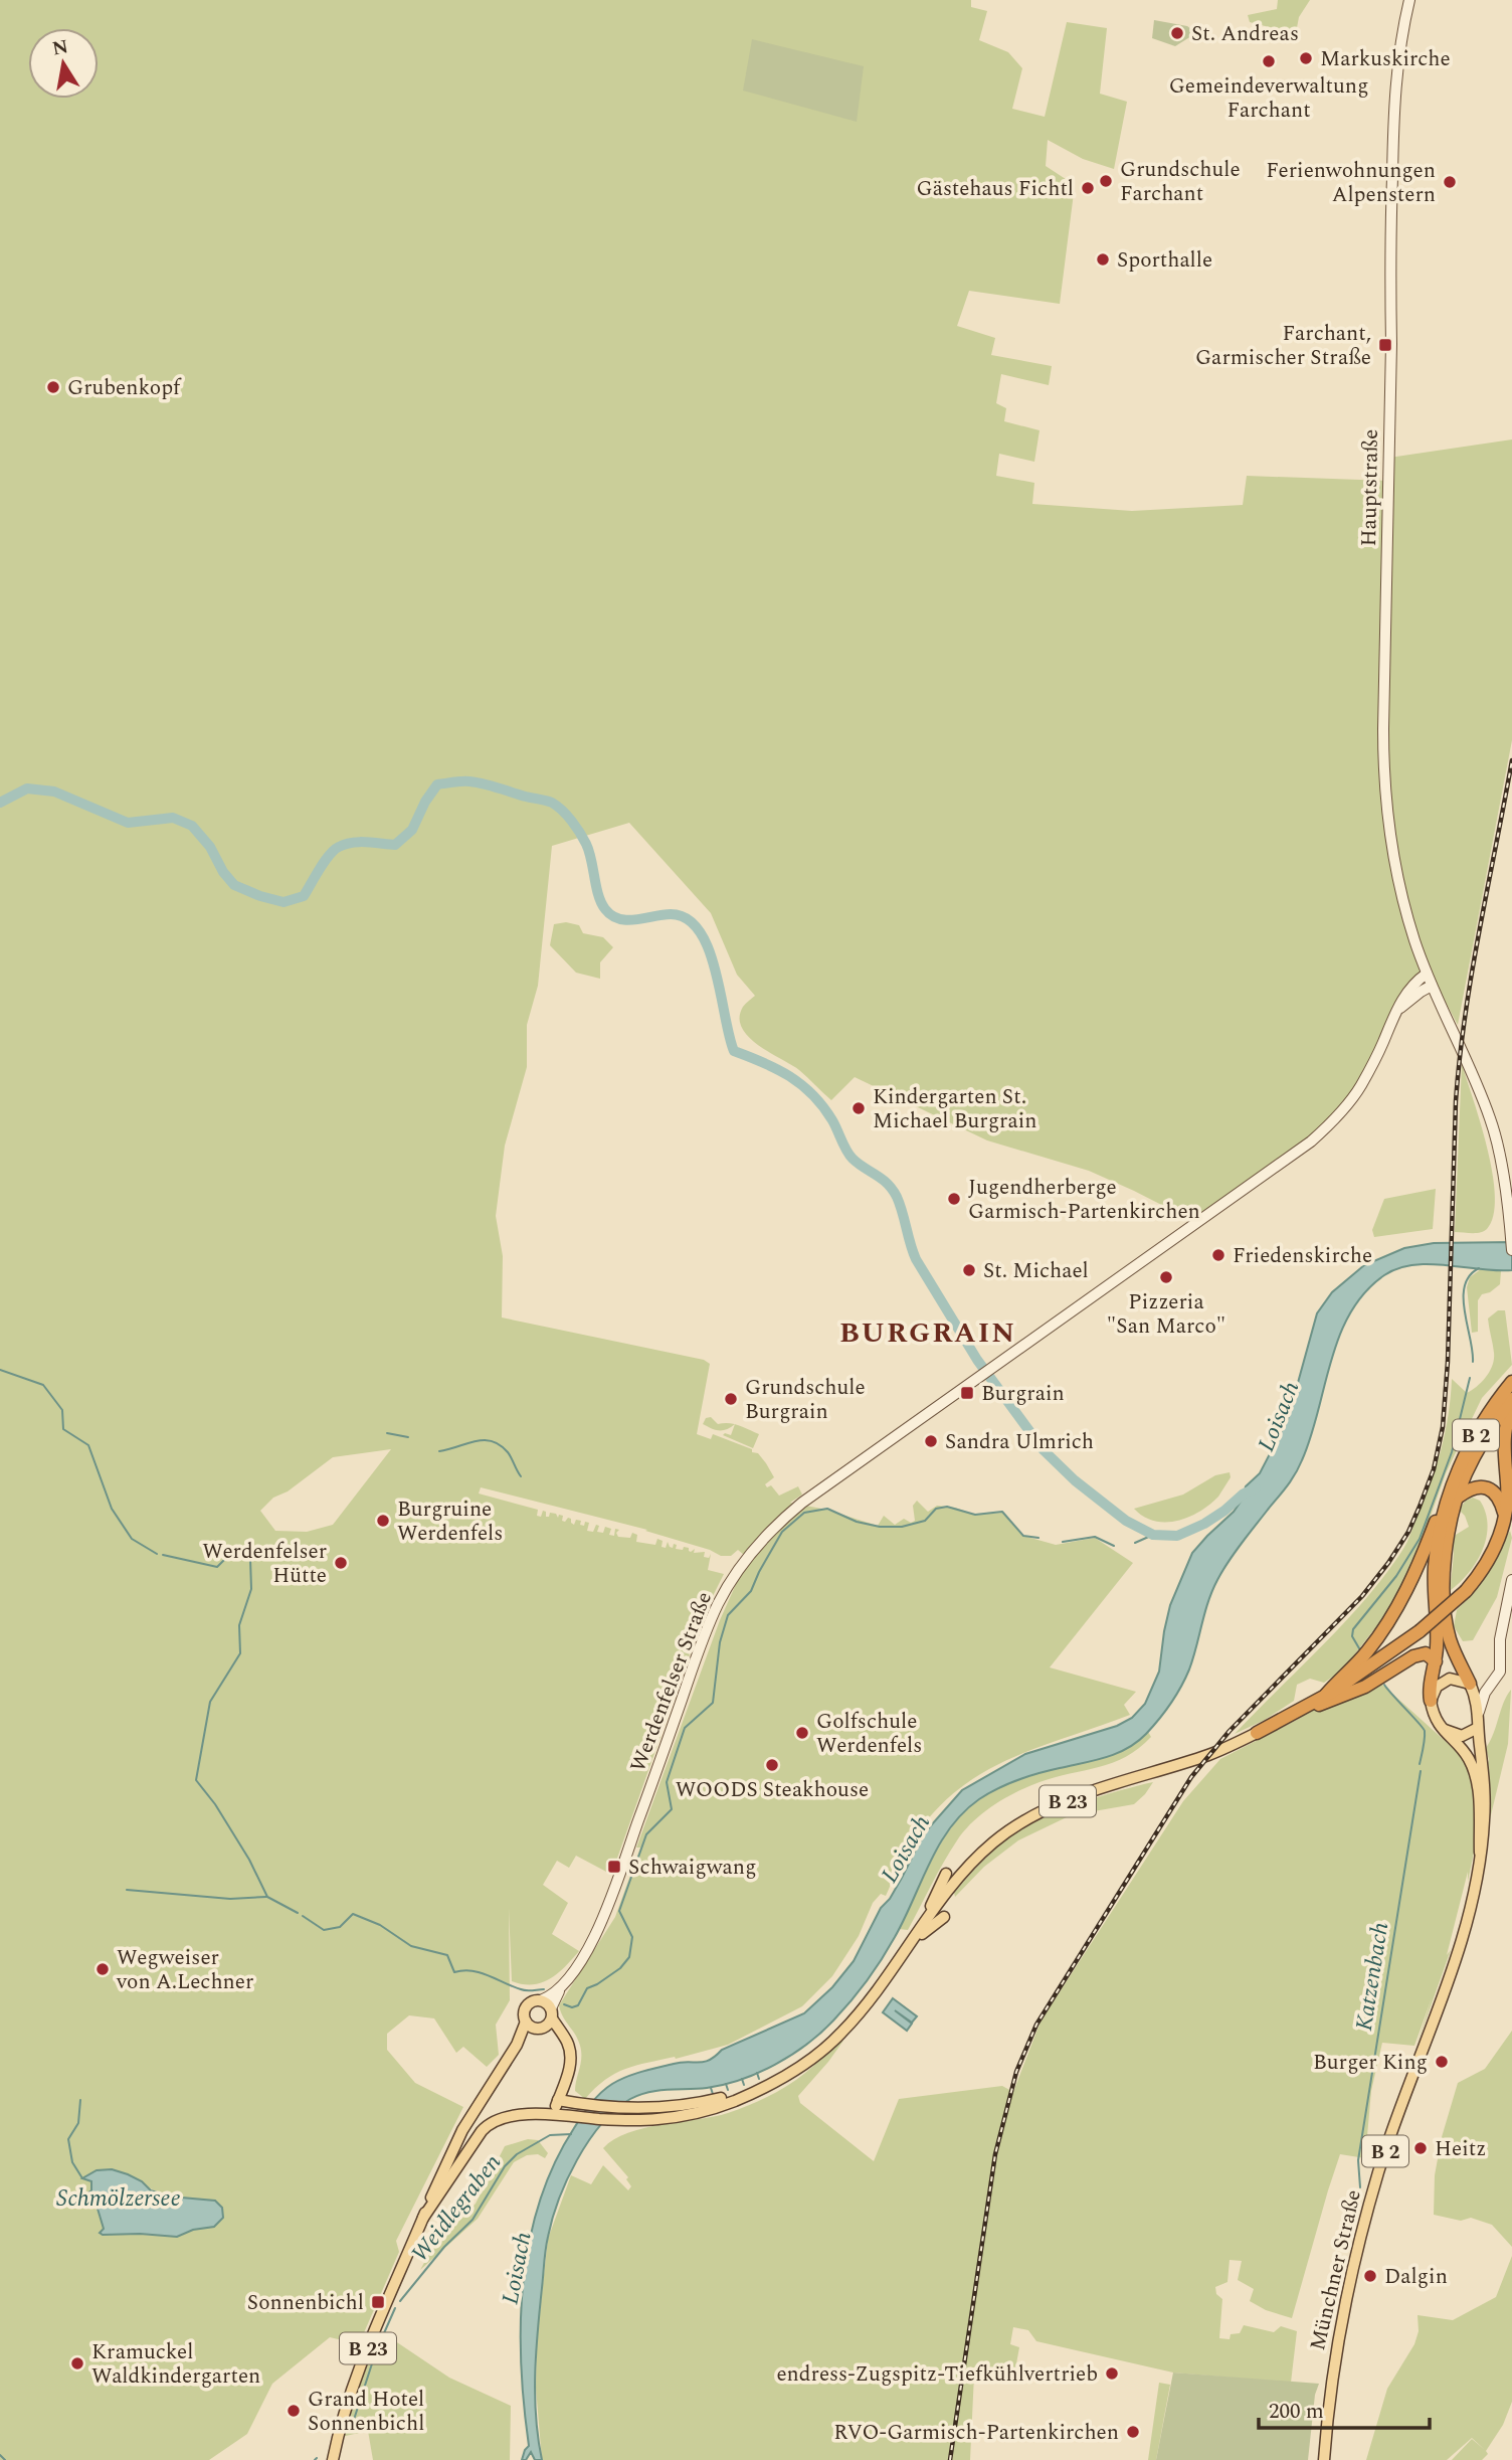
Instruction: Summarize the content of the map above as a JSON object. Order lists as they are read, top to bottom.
{
  "streets": {
    "highway": ["B 2", "B 23"],
    "main road": ["Münchner Straße"],
    "street": ["Hauptstraße", "Werdenfelser Straße"]
  },
  "crossings": [
    ["Hauptstraße", "Werdenfelser Straße"],
    ["B 2", "B 23"],
    ["B 2", "Münchner Straße"],
    ["Werdenfelser Straße", "B 23"]
  ],
  "districts": ["BURGRAIN"],
  "water": [
    "Loisach",
    "Katzenbach",
    "Schmölzersee",
    "Weidlegraben"
  ],
  "places": {
    "other": [
      "St. Andreas",
      "Markuskirche",
      "Gemeindeverwaltung Farchant",
      "Grundschule Farchant",
      "Ferienwohnungen Alpenstern",
      "Gästehaus Fichtl",
      "Sporthalle",
      "Grubenkopf",
      "Kindergarten St. Michael Burgrain",
      "Jugendherberge Garmisch-Partenkirchen",
      "Friedenskirche",
      "St. Michael",
      "Pizzeria \"San Marco\"",
      "Grundschule Burgrain",
      "Sandra Ulmrich",
      "Burgruine Werdenfels",
      "Werdenfelser Hütte",
      "Golfschule Werdenfels",
      "WOODS Steakhouse",
      "Wegweiser von A.Lechner",
      "Burger King",
      "Heitz",
      "Dalgin",
      "Kramuckel Waldkindergarten",
      "endress-Zugspitz-Tiefkühlvertrieb",
      "Grand Hotel Sonnenbichl",
      "RVO-Garmisch-Partenkirchen"
    ],
    "transit": [
      "Farchant, Garmischer Straße",
      "Burgrain",
      "Schwaigwang",
      "Sonnenbichl"
    ]
  },
  "scale_bar": "200 m",
  "north": "top"
}
